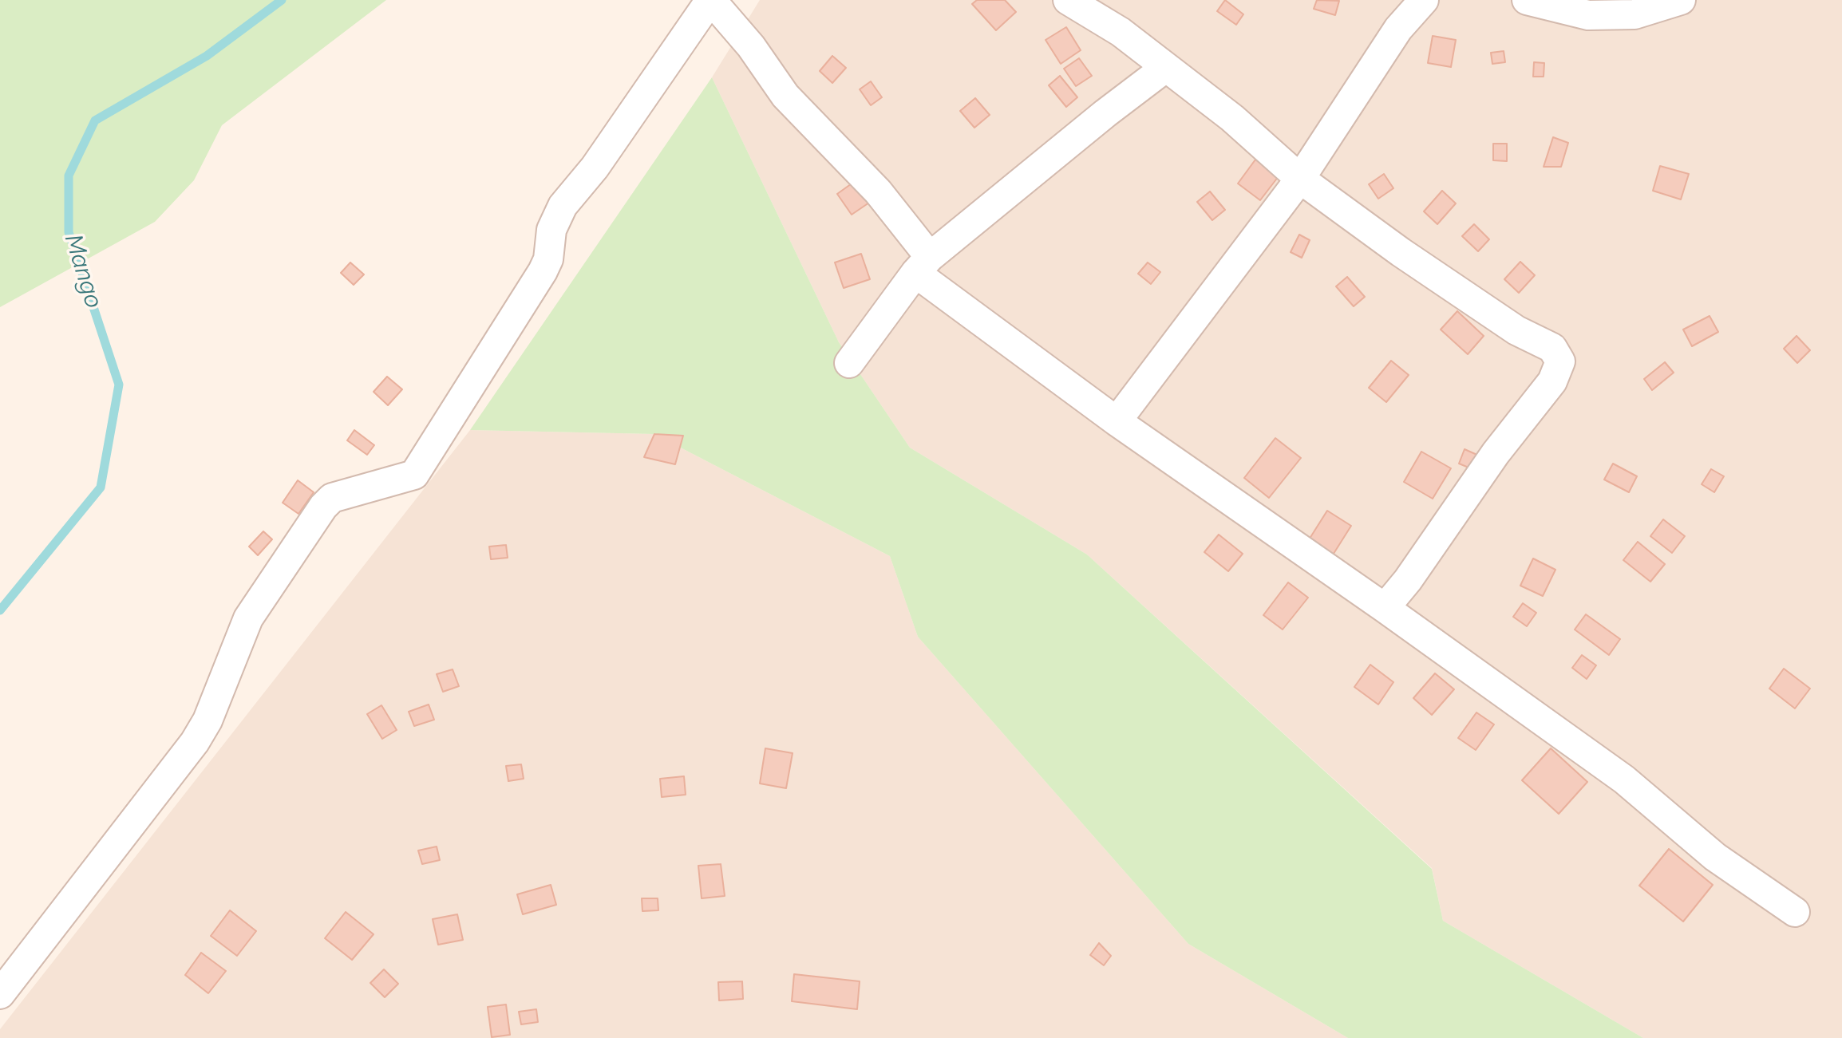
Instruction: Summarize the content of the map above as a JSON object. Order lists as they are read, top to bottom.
{
  "water": ["Mango"]
}
